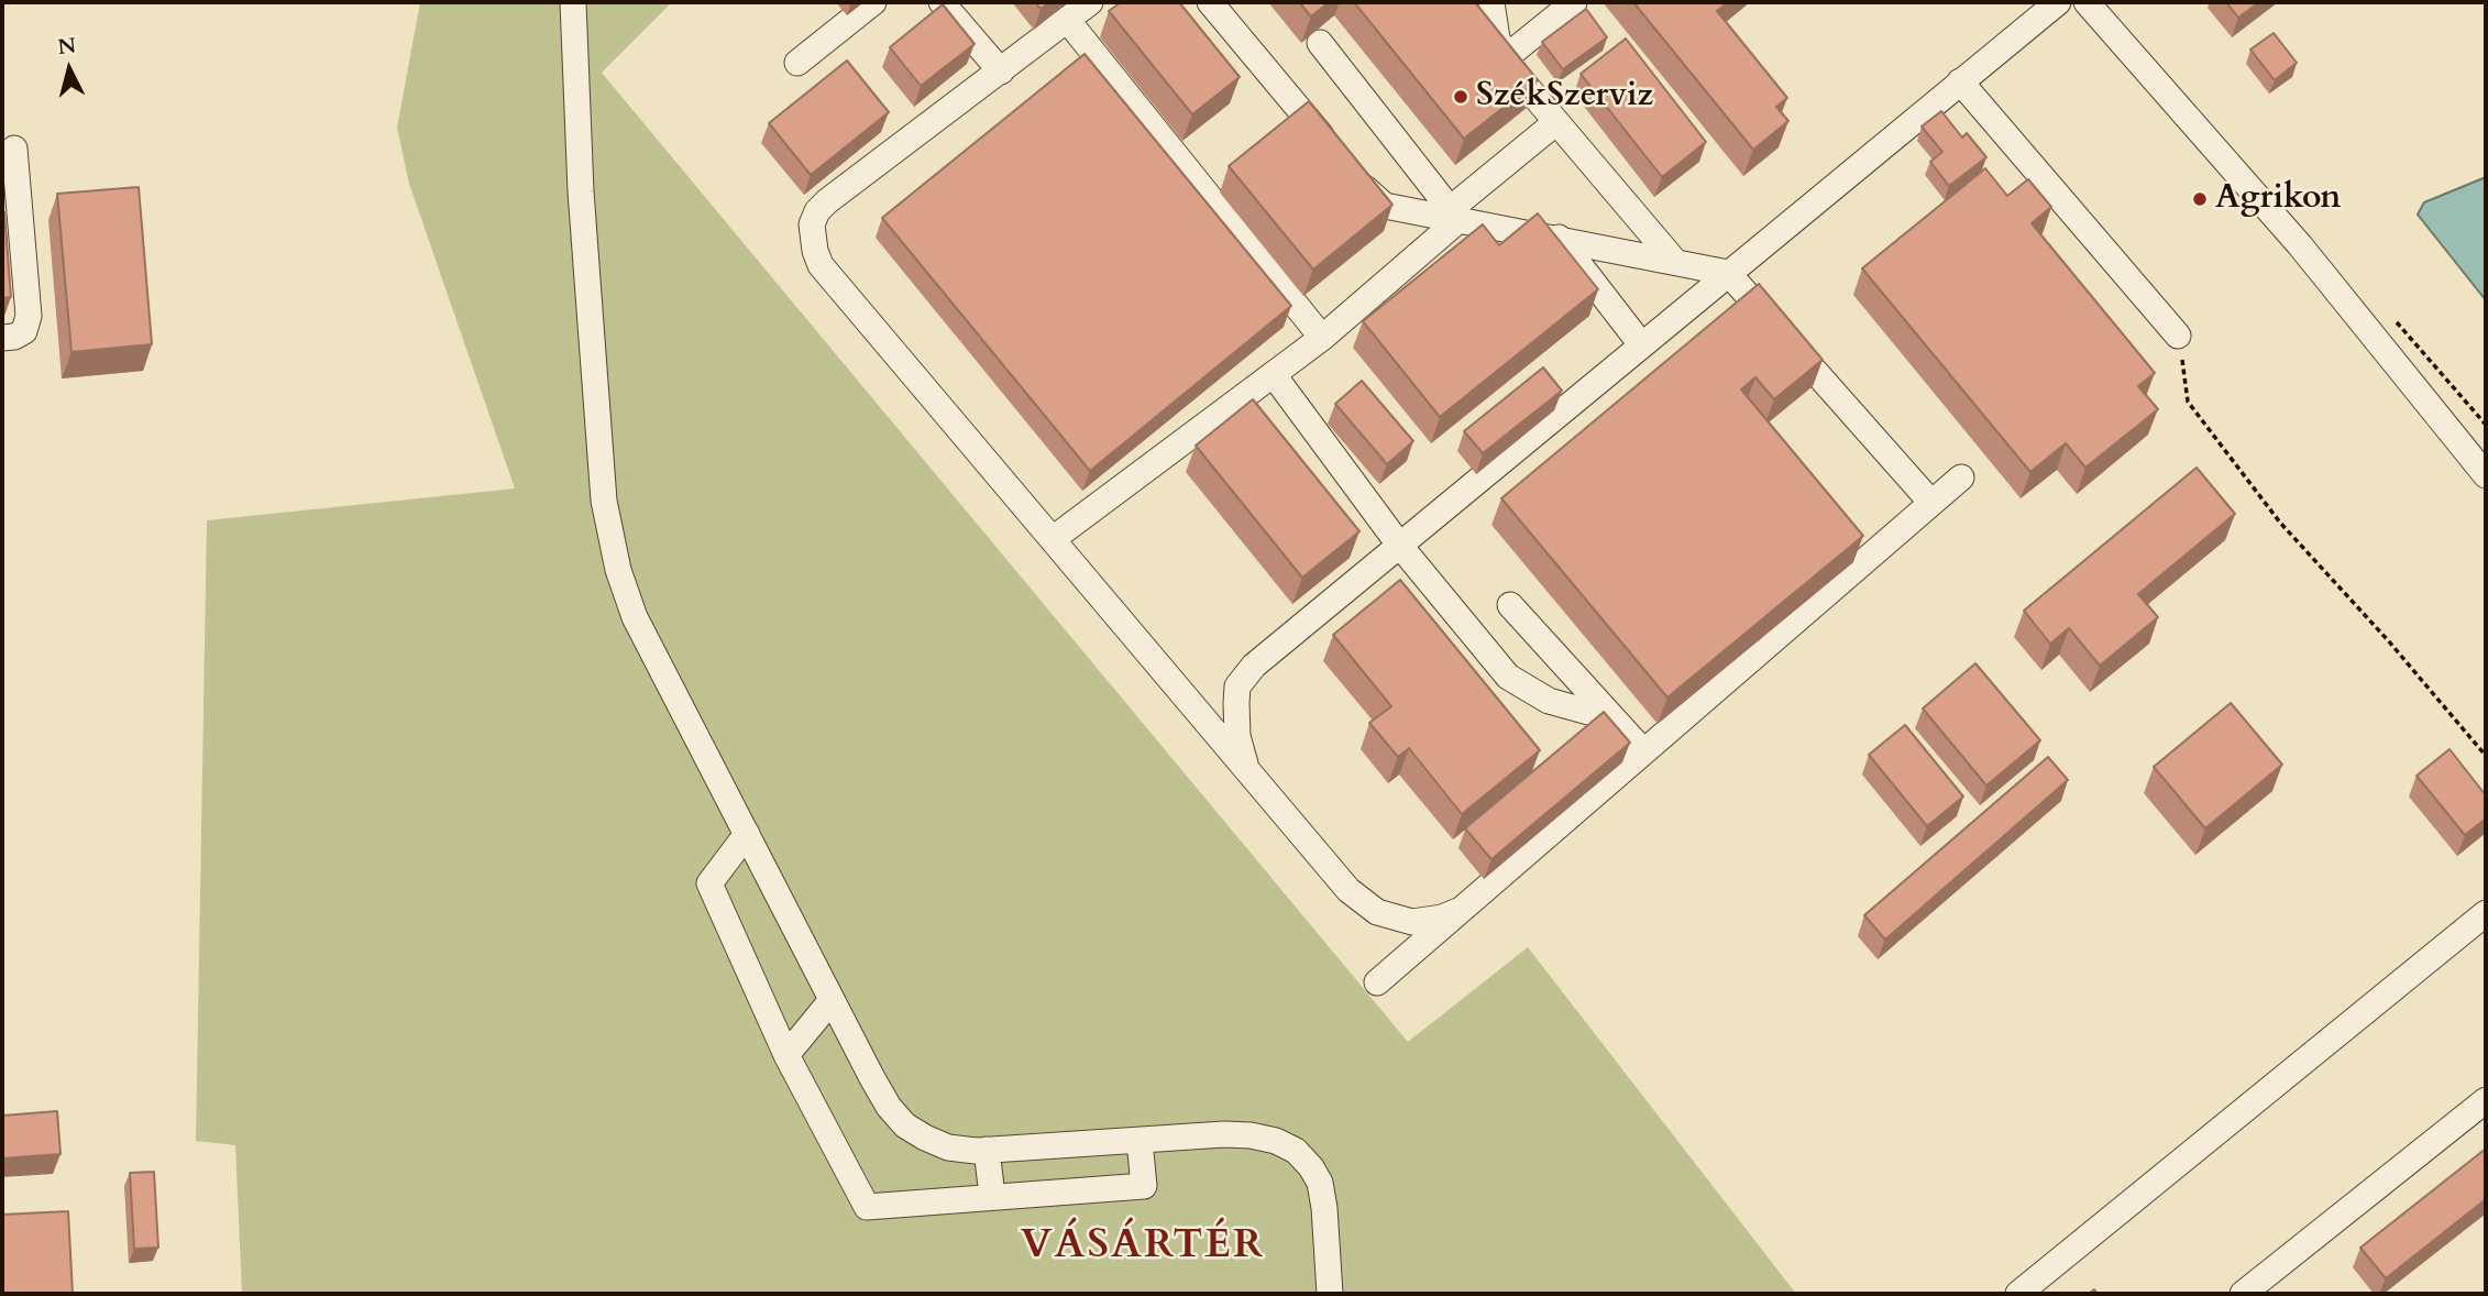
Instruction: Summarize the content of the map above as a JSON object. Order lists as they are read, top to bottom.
{
  "districts": ["VÁSÁRTÉR"],
  "places": ["SzékSzerviz", "Agrikon"],
  "north": "top"
}
